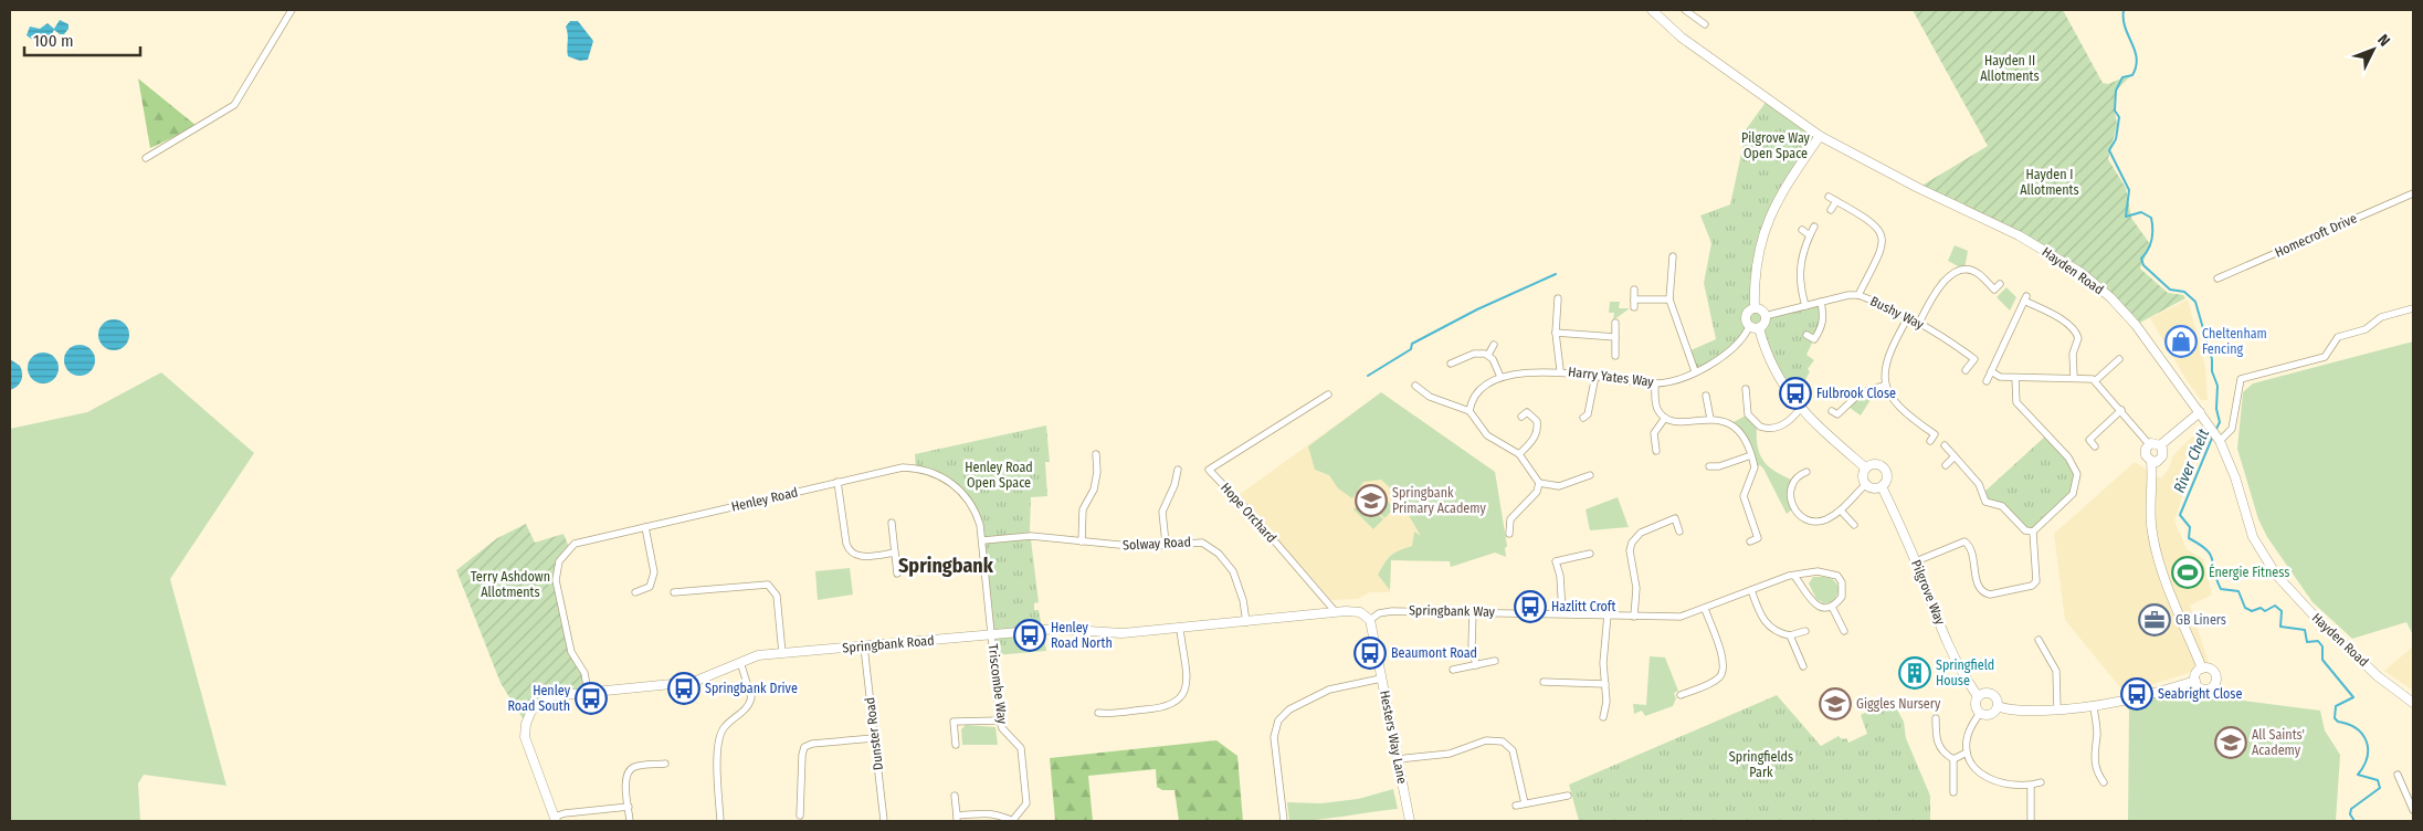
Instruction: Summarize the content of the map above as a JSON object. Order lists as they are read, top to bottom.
{
  "streets": {
    "street": [
      "Homecroft Drive",
      "Hayden Road",
      "Bushy Way",
      "Harry Yates Way",
      "Henley Road",
      "Hope Orchard",
      "Solway Road",
      "Pilgrove Way",
      "Springbank Way",
      "Springbank Road",
      "Triscombe Way",
      "Dunster Road",
      "Hesters Way Lane"
    ]
  },
  "crossings": [
    ["Bushy Way", "Harry Yates Way"],
    ["Henley Road", "Solway Road"],
    ["Henley Road", "Springbank Road"],
    ["Henley Road", "Triscombe Way"],
    ["Hope Orchard", "Springbank Road"],
    ["Solway Road", "Springbank Road"],
    ["Springbank Way", "Springbank Road"],
    ["Springbank Way", "Hesters Way Lane"],
    ["Springbank Road", "Triscombe Way"],
    ["Springbank Road", "Dunster Road"],
    ["Springbank Road", "Hesters Way Lane"]
  ],
  "districts": ["Springbank"],
  "water": ["River Chelt"],
  "parks": [
    "Hayden II Allotments",
    "Pilgrove Way Open Space",
    "Hayden I Allotments",
    "Henley Road Open Space",
    "Terry Ashdown Allotments",
    "Springfields Park"
  ],
  "places": {
    "shop": ["Cheltenham Fencing"],
    "bus stop": [
      "Fulbrook Close",
      "Hazlitt Croft",
      "Henley Road North",
      "Beaumont Road",
      "Springbank Drive",
      "Seabright Close",
      "Henley Road South"
    ],
    "school or university": ["Springbank Primary Academy", "Giggles Nursery", "All Saints' Academy"],
    "sports": ["Énergie Fitness"],
    "office": ["GB Liners"],
    "building": ["Springfield House"]
  },
  "scale_bar": "100 m",
  "north": "top right"
}
